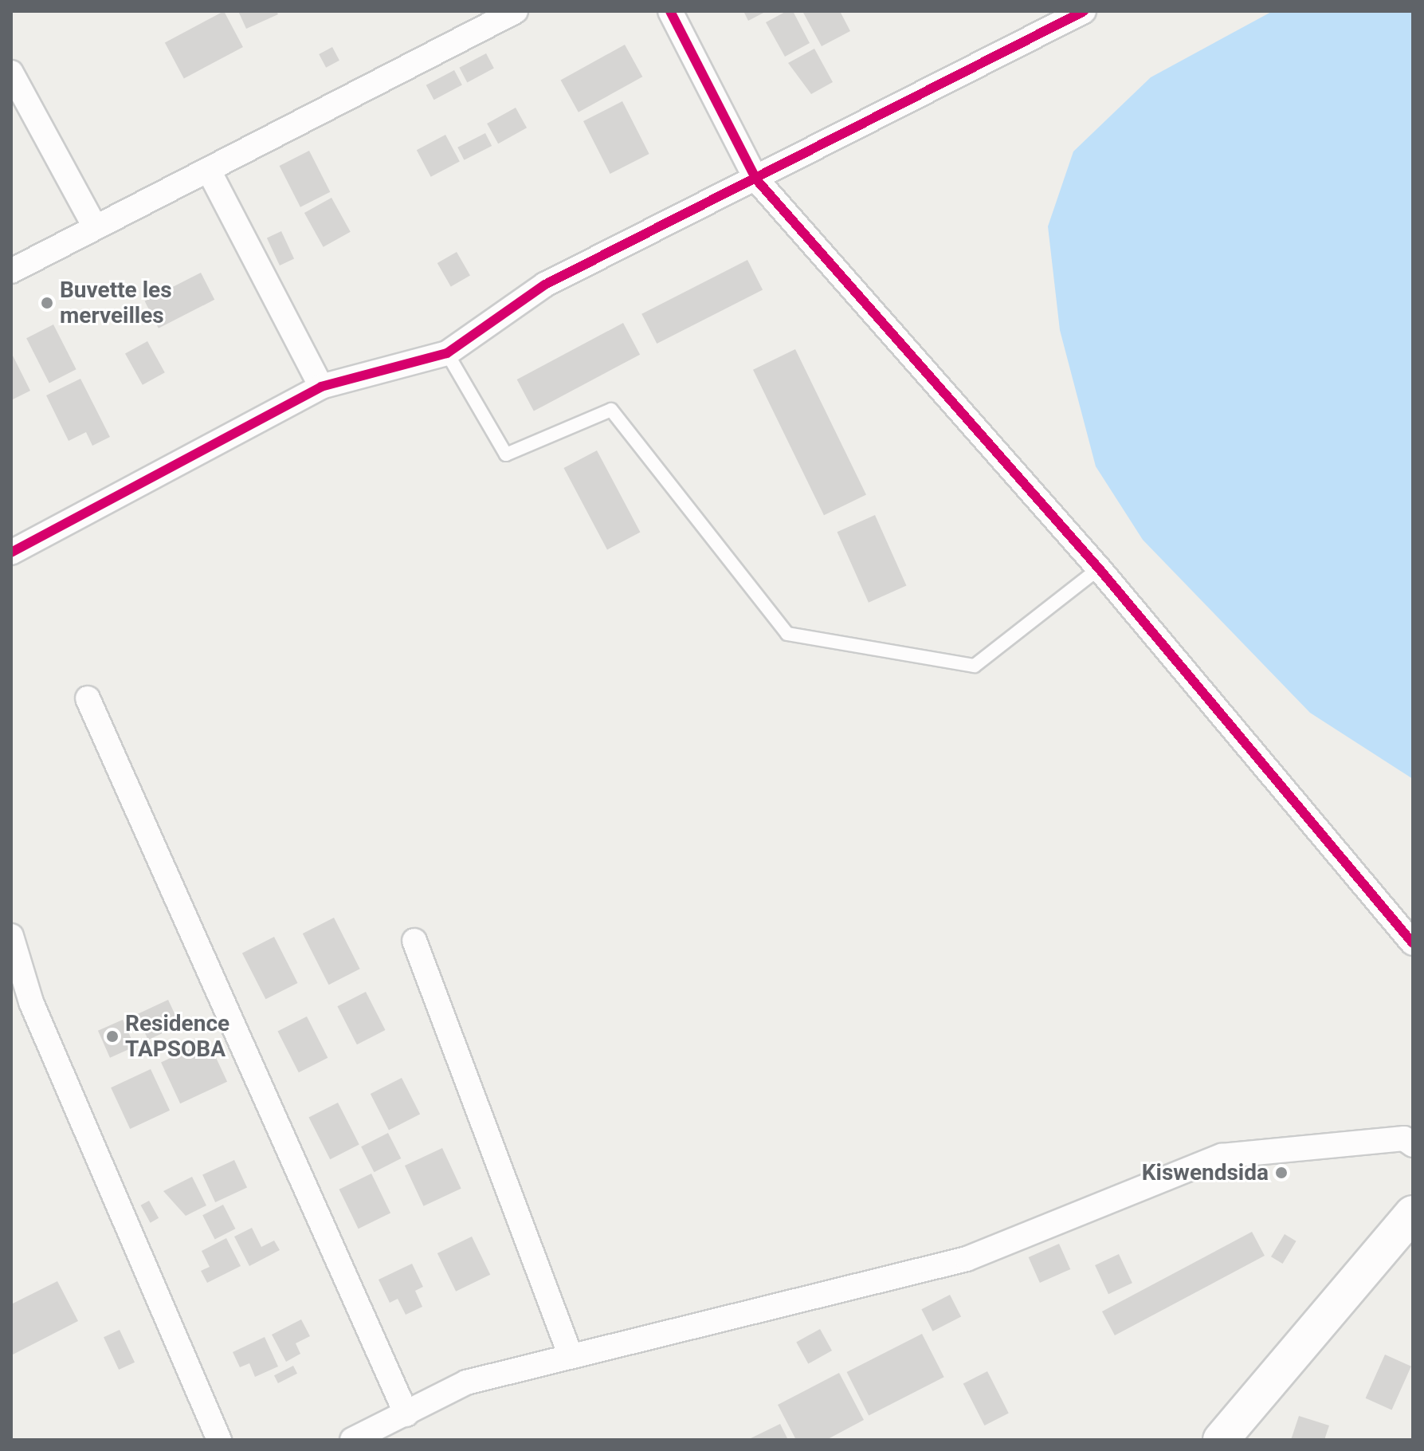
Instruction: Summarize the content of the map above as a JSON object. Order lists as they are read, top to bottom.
{
  "places": ["Buvette les merveilles", "Residence TAPSOBA", "Kiswendsida"]
}
